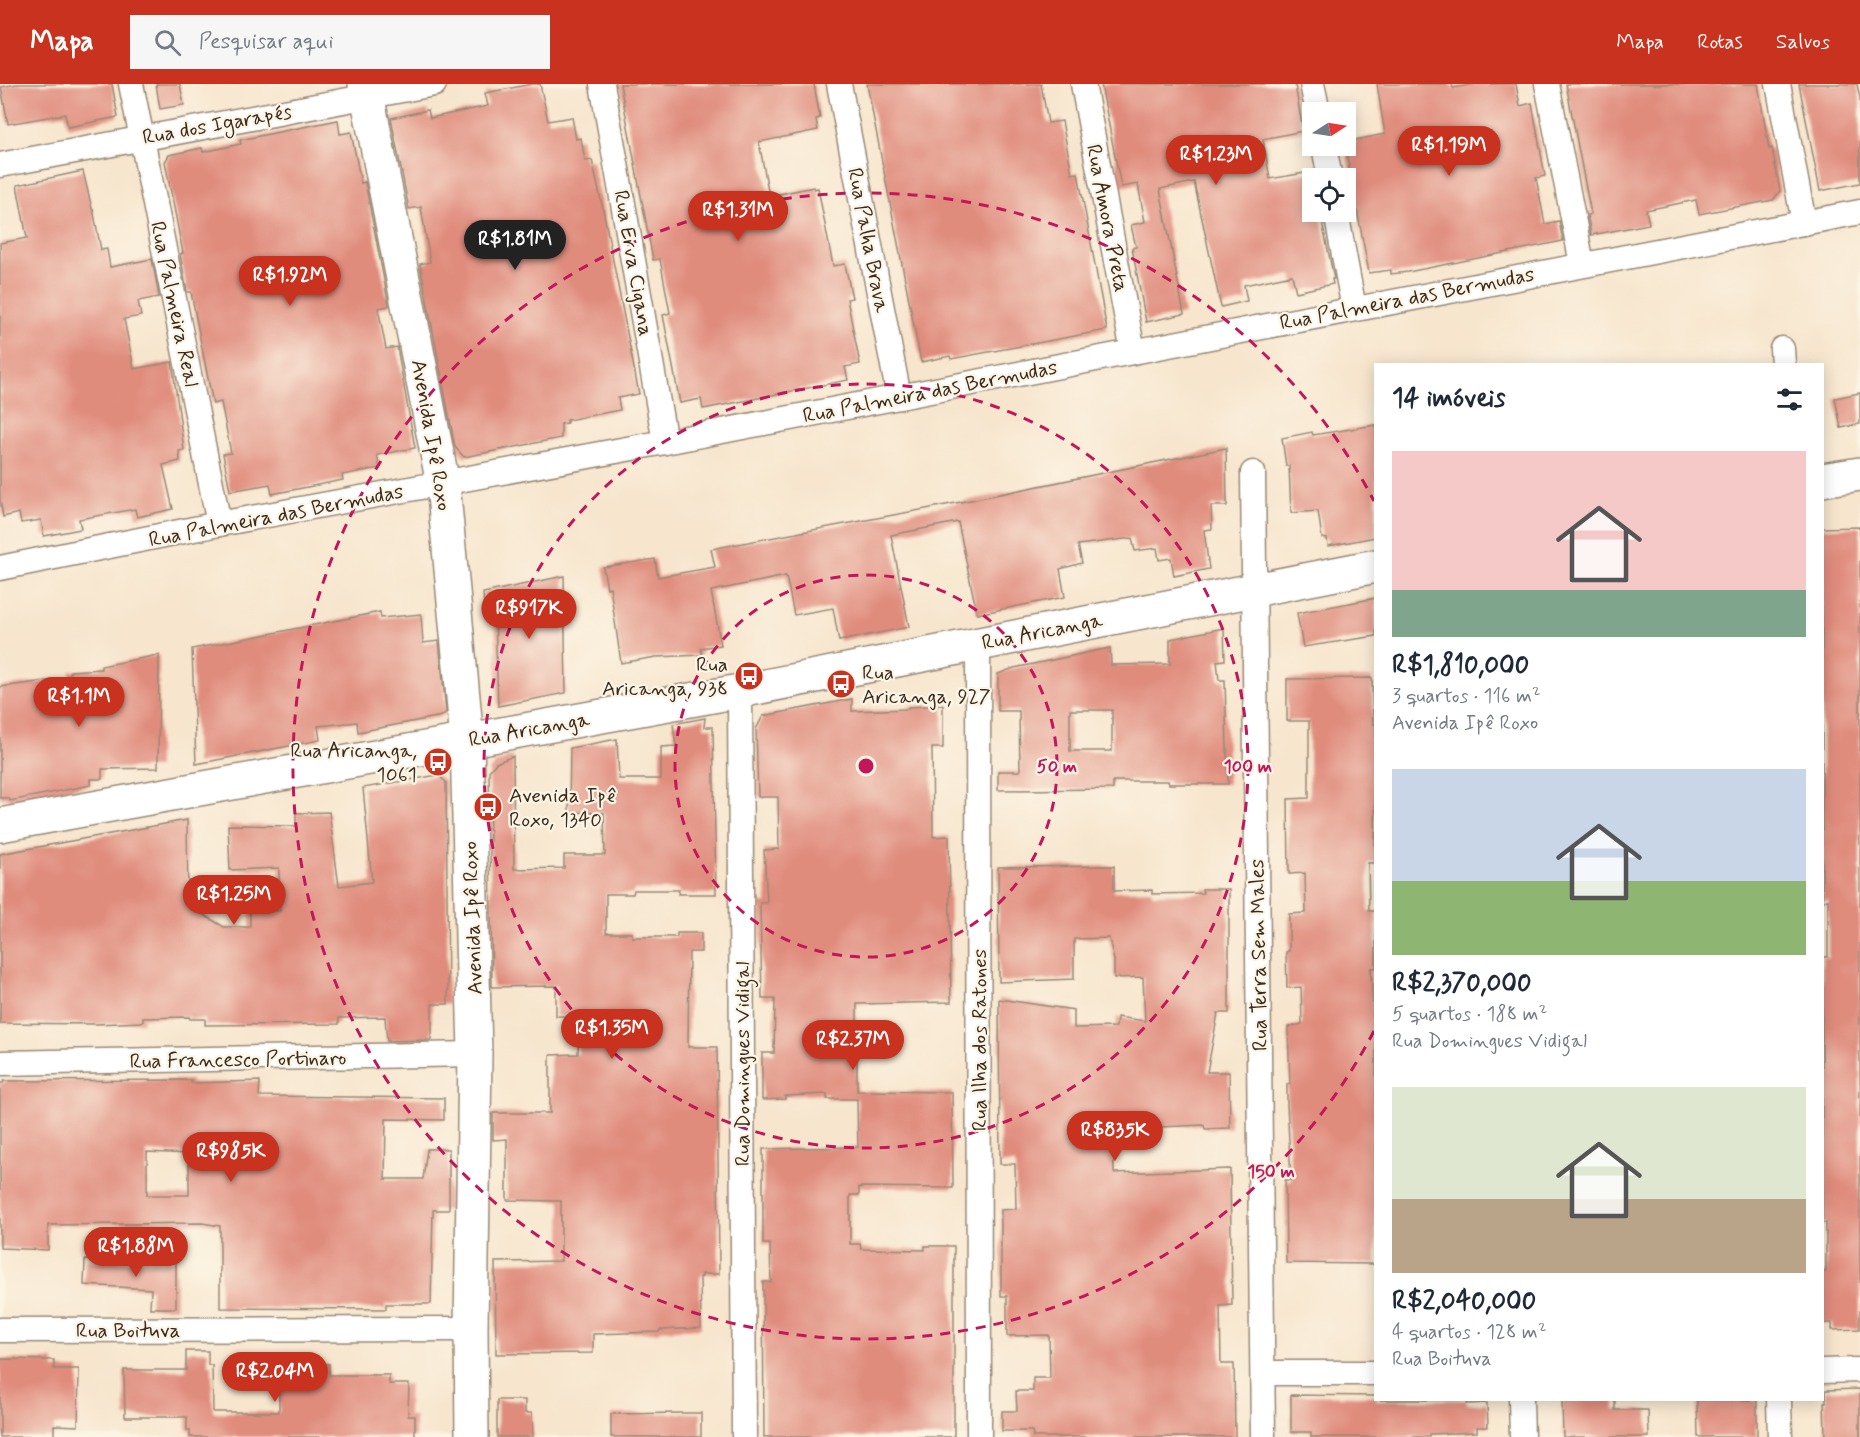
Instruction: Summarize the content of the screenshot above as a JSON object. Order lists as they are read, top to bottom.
{
  "streets": {
    "street": [
      "Rua dos Igarapés",
      "Rua Amora Preta",
      "Rua Palha Brava",
      "Rua Erva Cigana",
      "Rua Palmeira das Bermudas",
      "Rua Palmeira Real",
      "Avenida Ipê Roxo",
      "Rua Aricanga",
      "Rua Terra Sem Males",
      "Rua Ilha dos Ratones",
      "Rua Francesco Portinaro",
      "Rua Domingues Vidigal",
      "Rua Boituva"
    ]
  },
  "crossings": [
    ["Rua dos Igarapés", "Rua Palmeira Real"],
    ["Rua dos Igarapés", "Avenida Ipê Roxo"],
    ["Rua Amora Preta", "Rua Palmeira das Bermudas"],
    ["Rua Palha Brava", "Rua Palmeira das Bermudas"],
    ["Rua Erva Cigana", "Rua Palmeira das Bermudas"],
    ["Rua Palmeira das Bermudas", "Rua Palmeira Real"],
    ["Rua Palmeira das Bermudas", "Avenida Ipê Roxo"],
    ["Avenida Ipê Roxo", "Rua Aricanga"],
    ["Avenida Ipê Roxo", "Rua Francesco Portinaro"],
    ["Avenida Ipê Roxo", "Rua Boituva"],
    ["Rua Aricanga", "Rua Terra Sem Males"],
    ["Rua Aricanga", "Rua Ilha dos Ratones"],
    ["Rua Aricanga", "Rua Domingues Vidigal"]
  ],
  "places": {
    "bus stop": [
      "Rua Aricanga, 938",
      "Rua Aricanga, 927",
      "Rua Aricanga, 1061",
      "Avenida Ipê Roxo, 1340"
    ]
  },
  "north": "right",
  "page": {
    "header": "Mapa",
    "search": "Pesquisar aqui",
    "nav": ["Mapa", "Rotas", "Salvos"],
    "price": [
      "R$1.19M",
      "R$1.23M",
      "R$1.31M",
      "R$1.81M",
      "R$1.92M",
      "R$917K",
      "R$1.1M",
      "R$1.25M",
      "R$1.35M",
      "R$2.37M",
      "R$835K",
      "R$985K",
      "R$1.88M",
      "R$2.04M"
    ],
    "heading": "14 imóveis",
    "list": [
      {
        "name": "R$1,810,000",
        "note": "3 quartos · 116 m² · Avenida Ipê Roxo"
      },
      {
        "name": "R$2,370,000",
        "note": "5 quartos · 188 m² · Rua Domingues Vidigal"
      },
      {
        "name": "R$2,040,000",
        "note": "4 quartos · 128 m² · Rua Boituva"
      }
    ]
  },
  "rings": ["50 m", "100 m", "150 m"]
}
